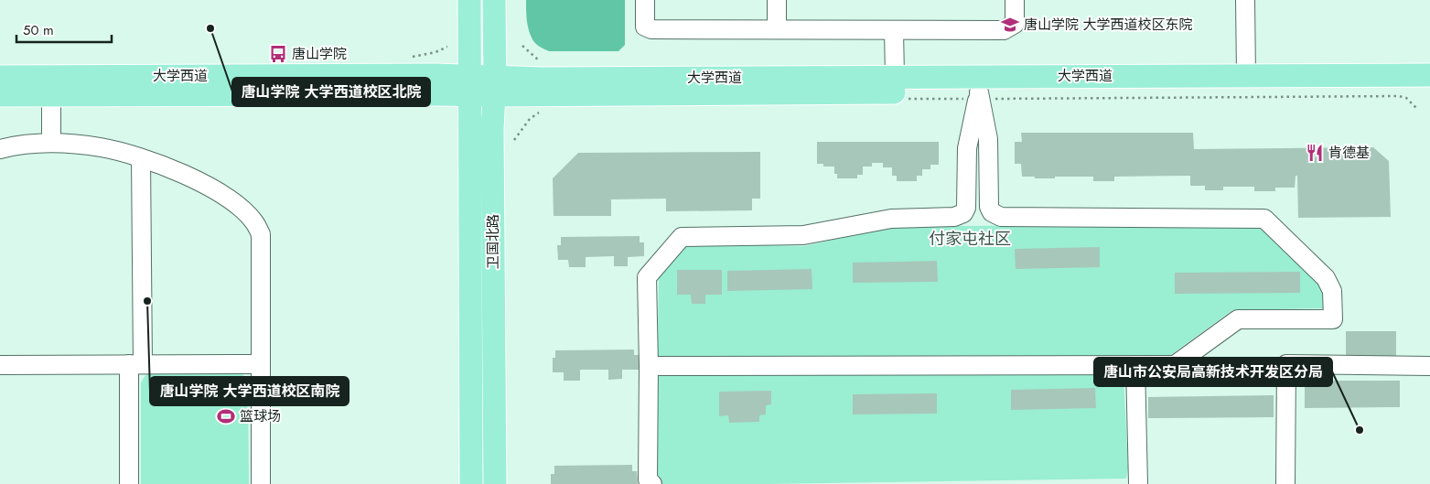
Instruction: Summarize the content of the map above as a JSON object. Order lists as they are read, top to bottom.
{
  "streets": {
    "main road": ["大学西道", "卫国北路"]
  },
  "crossings": [
    ["大学西道", "卫国北路"]
  ],
  "districts": ["付家屯社区"],
  "places": {
    "school or university": ["唐山学院 大学西道校区东院"],
    "other": ["唐山学院 大学西道校区北院", "唐山学院 大学西道校区南院", "唐山市公安局高新技术开发区分局"],
    "bus stop": ["唐山学院"],
    "restaurant": ["肯德基"],
    "sports": ["篮球场"]
  },
  "scale_bar": "50 m"
}
